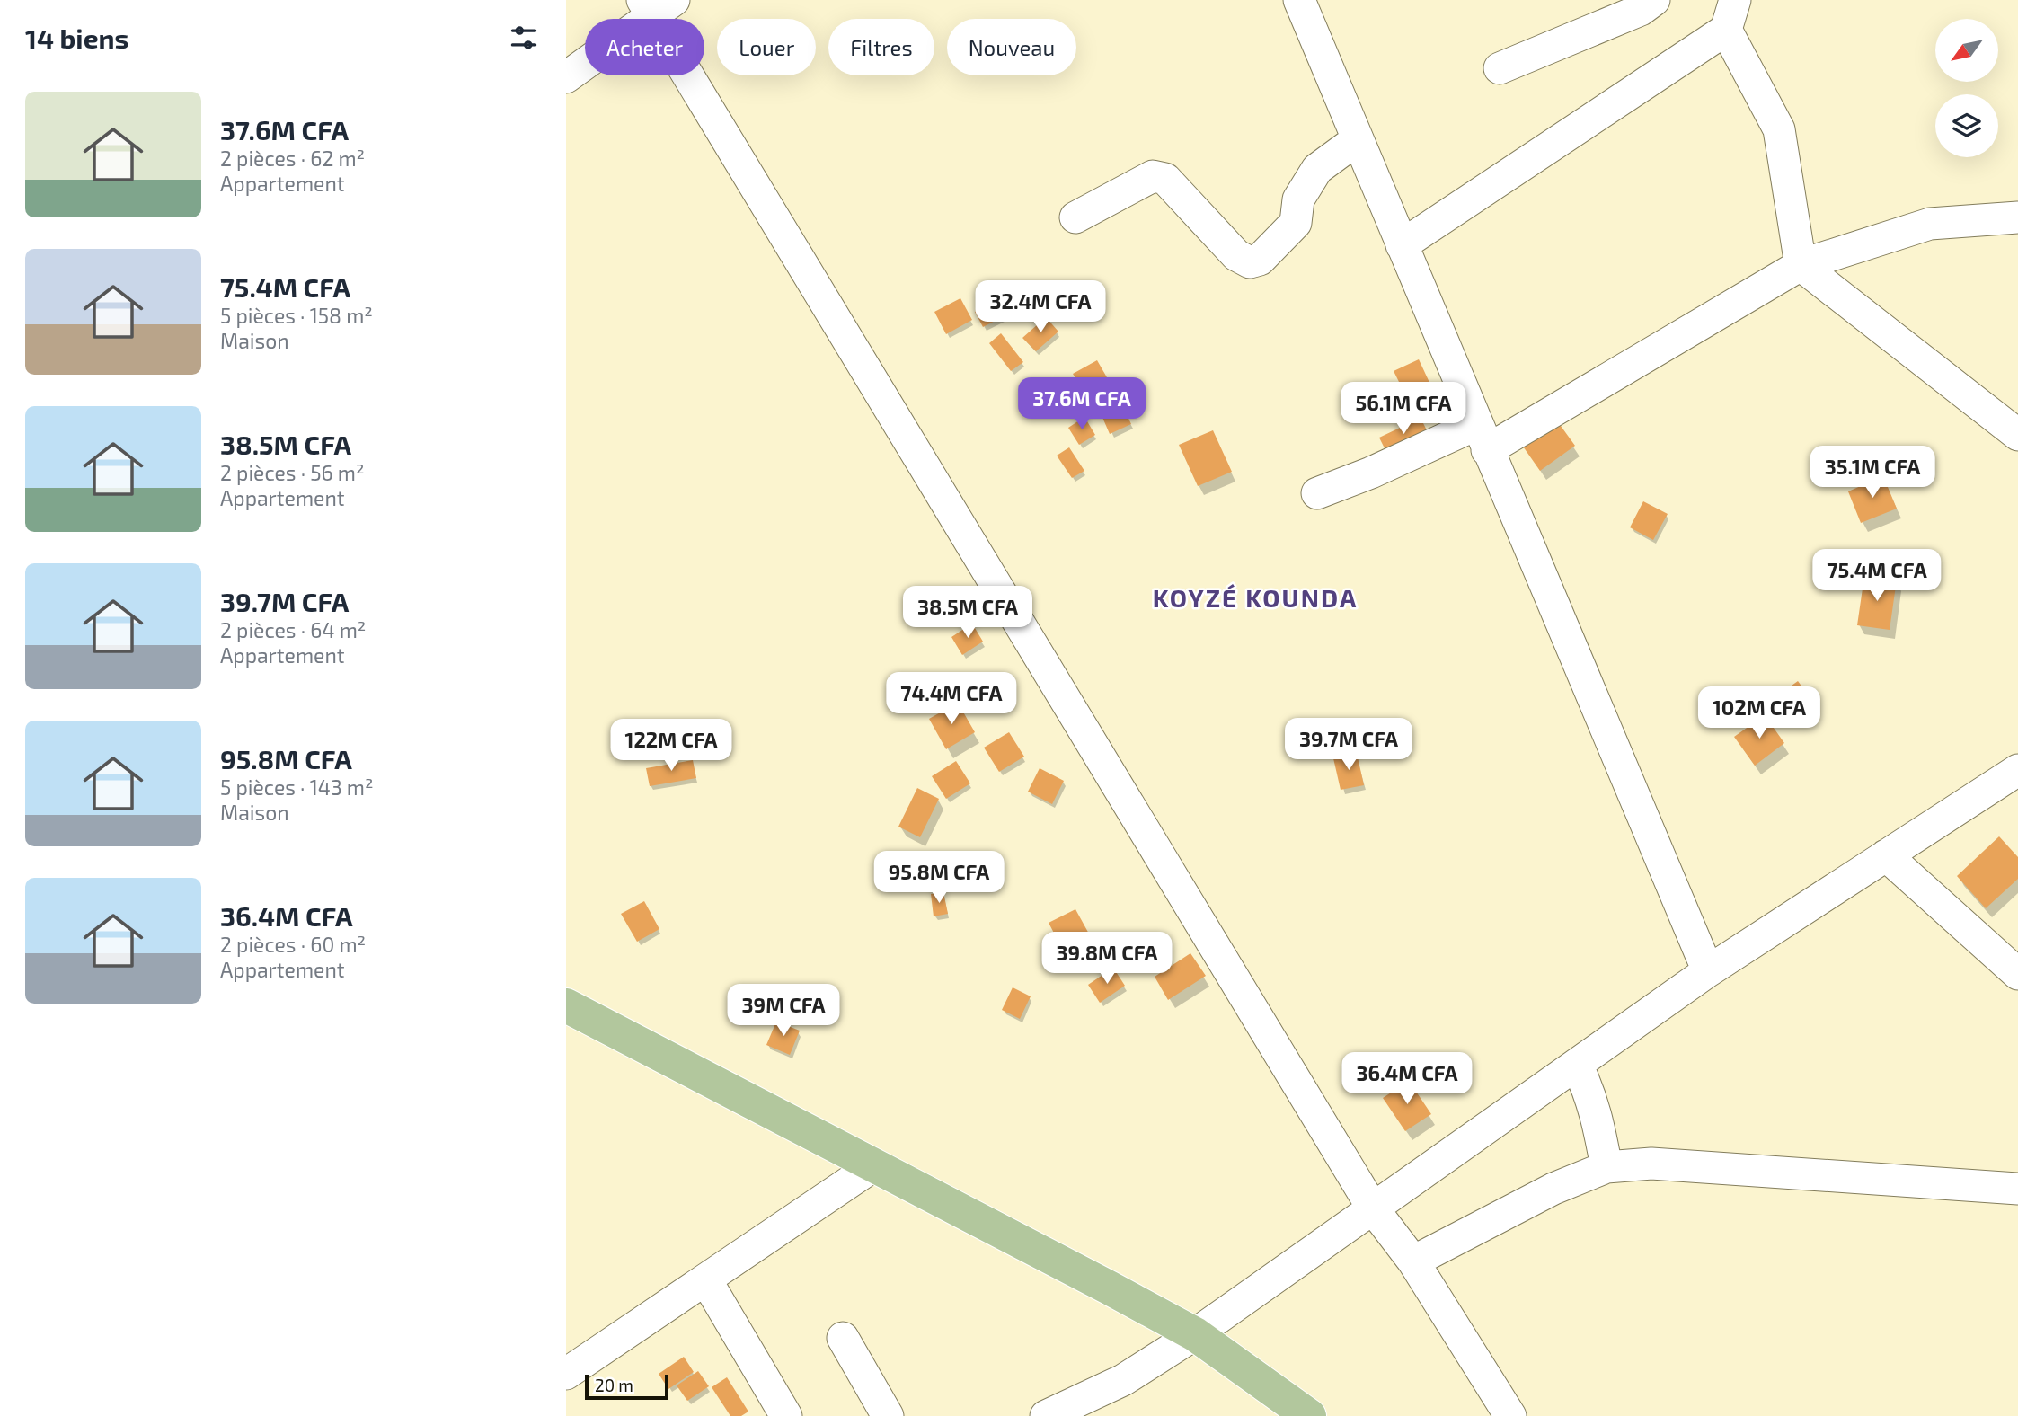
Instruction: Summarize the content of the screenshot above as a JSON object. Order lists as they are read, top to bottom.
{
  "districts": ["KOYZÉ KOUNDA"],
  "scale_bar": "20 m",
  "north": "bottom left",
  "page": {
    "heading": "14 biens",
    "chip": [
      "Acheter",
      "Louer",
      "Filtres",
      "Nouveau"
    ],
    "list": [
      {
        "name": "37.6M CFA",
        "note": "2 pièces · 62 m² · Appartement"
      },
      {
        "name": "75.4M CFA",
        "note": "5 pièces · 158 m² · Maison"
      },
      {
        "name": "38.5M CFA",
        "note": "2 pièces · 56 m² · Appartement"
      },
      {
        "name": "39.7M CFA",
        "note": "2 pièces · 64 m² · Appartement"
      },
      {
        "name": "95.8M CFA",
        "note": "5 pièces · 143 m² · Maison"
      },
      {
        "name": "36.4M CFA",
        "note": "2 pièces · 60 m² · Appartement"
      }
    ],
    "price": [
      "32.4M CFA",
      "37.6M CFA",
      "56.1M CFA",
      "35.1M CFA",
      "75.4M CFA",
      "38.5M CFA",
      "74.4M CFA",
      "102M CFA",
      "39.7M CFA",
      "122M CFA",
      "95.8M CFA",
      "39.8M CFA",
      "39M CFA",
      "36.4M CFA"
    ],
    "scale": "20 m"
  }
}
